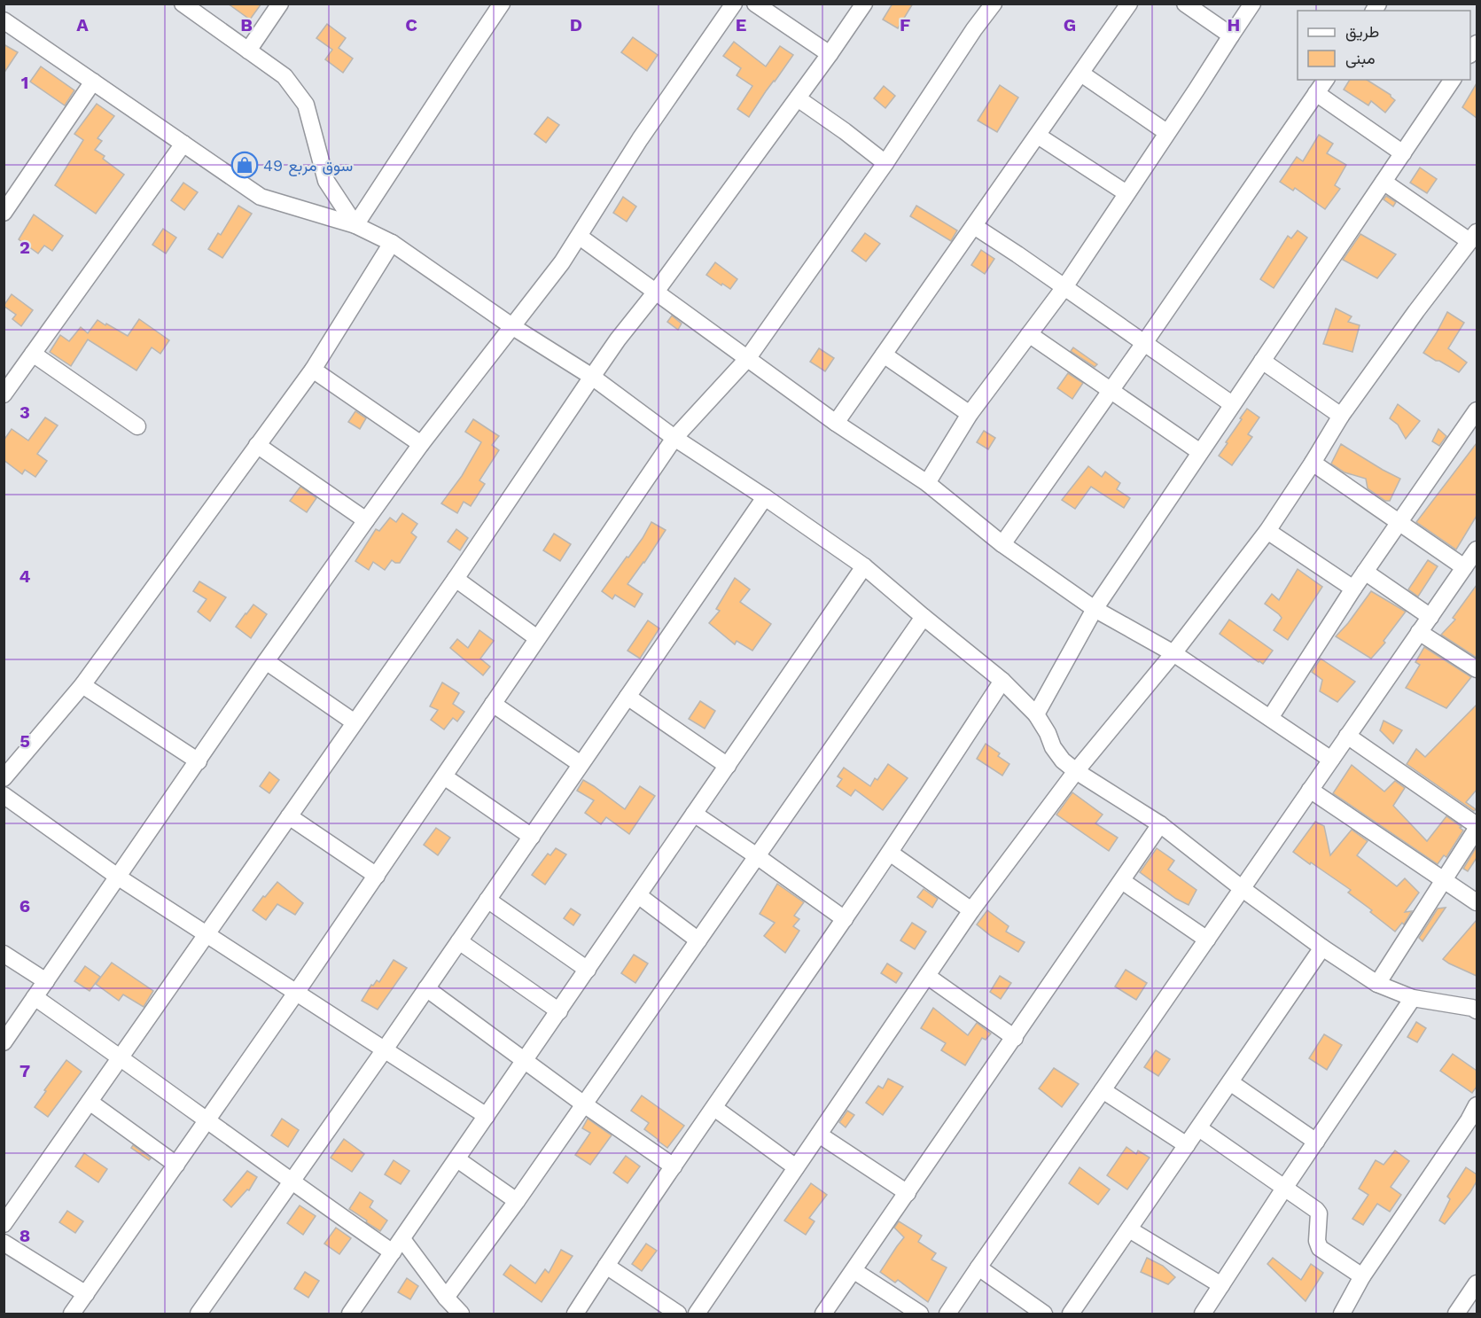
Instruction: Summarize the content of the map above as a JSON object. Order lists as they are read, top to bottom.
{
  "places": {
    "shop": ["سوق مربع 49"]
  },
  "legend": ["طريق", "مبنى"],
  "grid": {
    "columns": [
      "A",
      "B",
      "C",
      "D",
      "E",
      "F",
      "G",
      "H"
    ],
    "rows": [
      "1",
      "2",
      "3",
      "4",
      "5",
      "6",
      "7",
      "8"
    ]
  }
}
